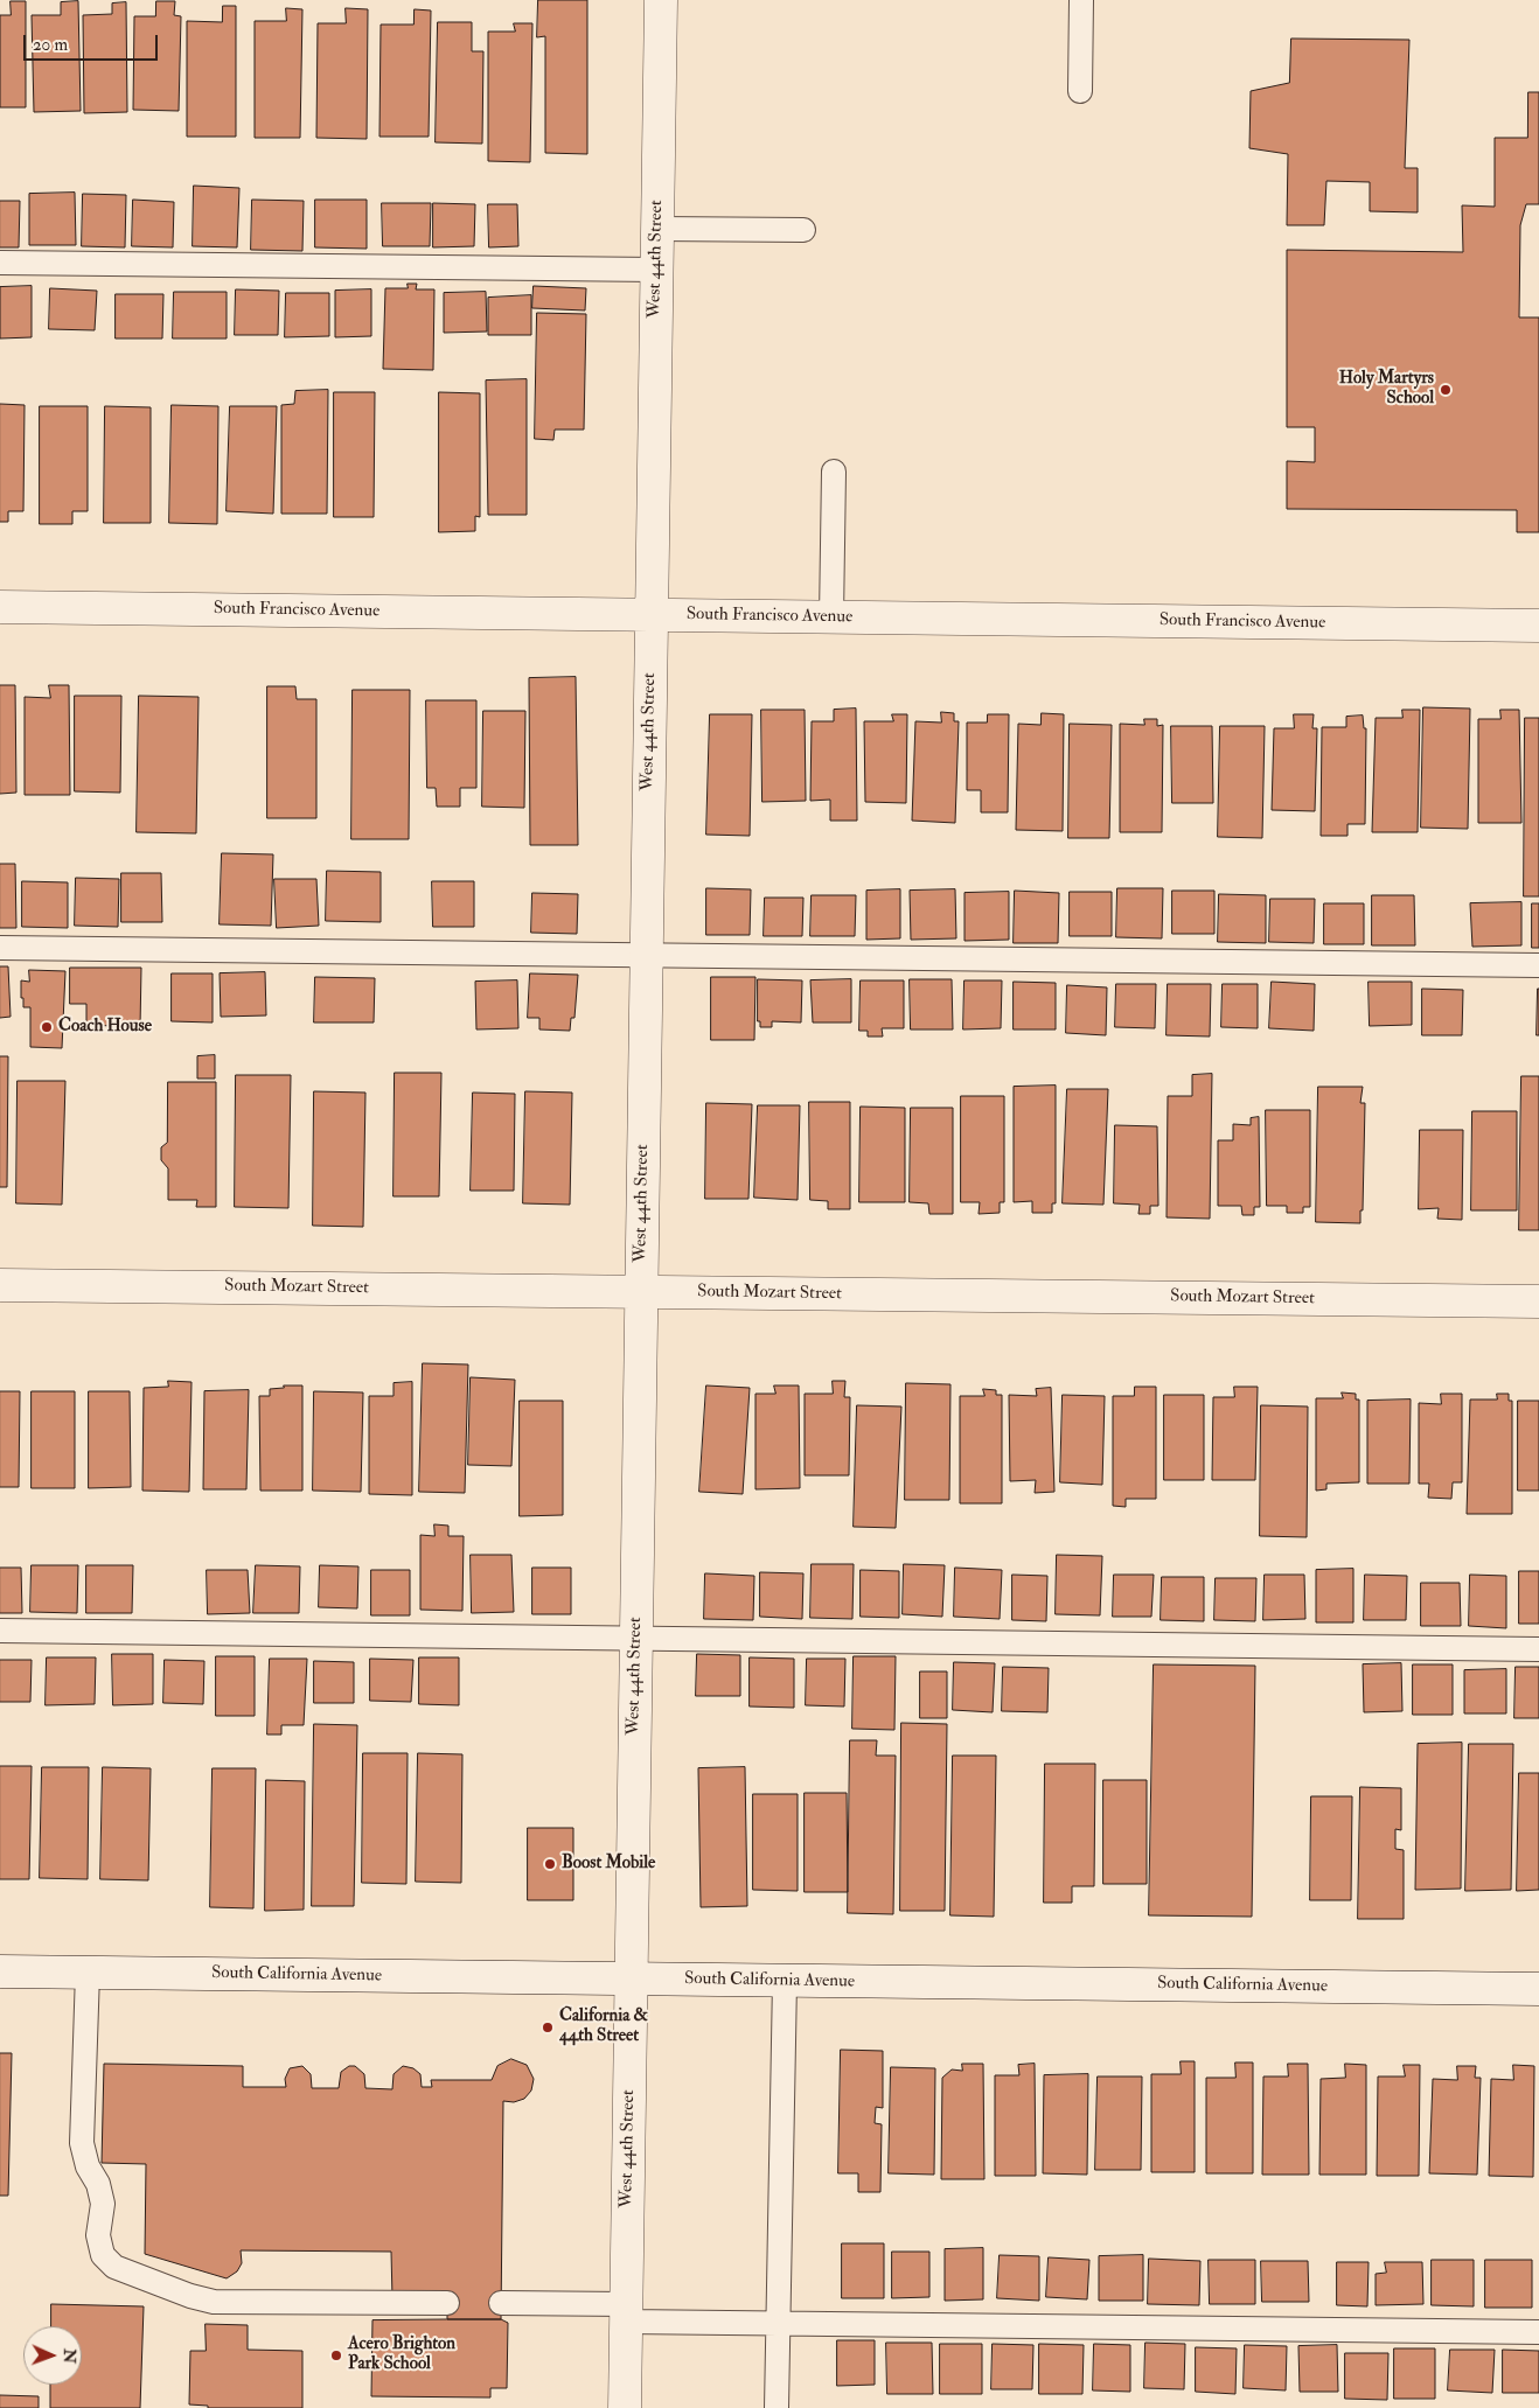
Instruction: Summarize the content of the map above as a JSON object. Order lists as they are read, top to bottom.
{
  "streets": {
    "street": [
      "West 44th Street",
      "South Francisco Avenue",
      "South Mozart Street",
      "South California Avenue"
    ]
  },
  "crossings": [
    ["West 44th Street", "South Francisco Avenue"],
    ["West 44th Street", "South Mozart Street"],
    ["West 44th Street", "South California Avenue"]
  ],
  "places": [
    "Holy Martyrs School",
    "Coach House",
    "Boost Mobile",
    "California & 44th Street",
    "Acero Brighton Park School"
  ],
  "scale_bar": "20 m",
  "north": "right"
}
